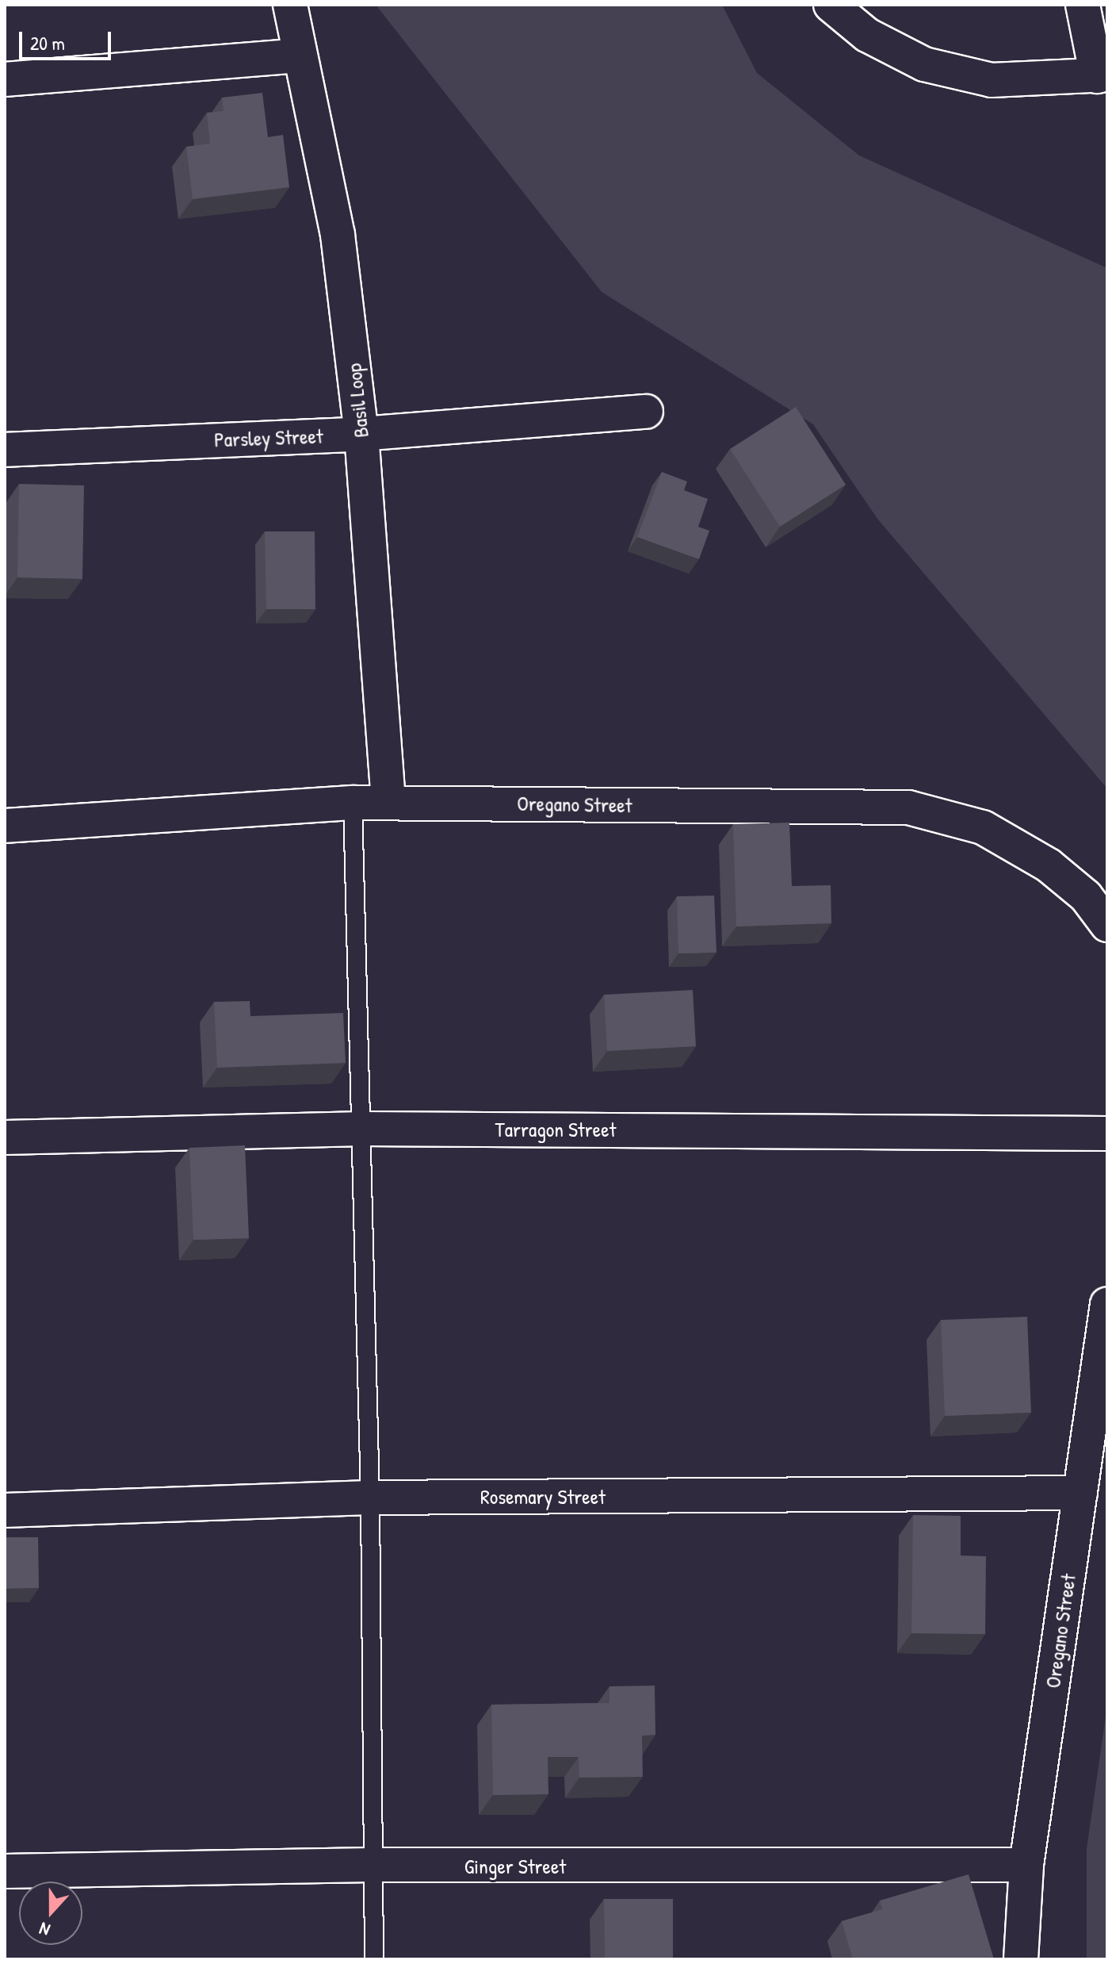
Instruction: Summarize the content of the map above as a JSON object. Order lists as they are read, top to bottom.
{
  "streets": {
    "street": [
      "Basil Loop",
      "Parsley Street",
      "Oregano Street",
      "Tarragon Street",
      "Rosemary Street",
      "Ginger Street"
    ]
  },
  "crossings": [
    ["Basil Loop", "Parsley Street"],
    ["Basil Loop", "Oregano Street"],
    ["Oregano Street", "Rosemary Street"],
    ["Oregano Street", "Ginger Street"]
  ],
  "scale_bar": "20 m",
  "north": "bottom"
}
